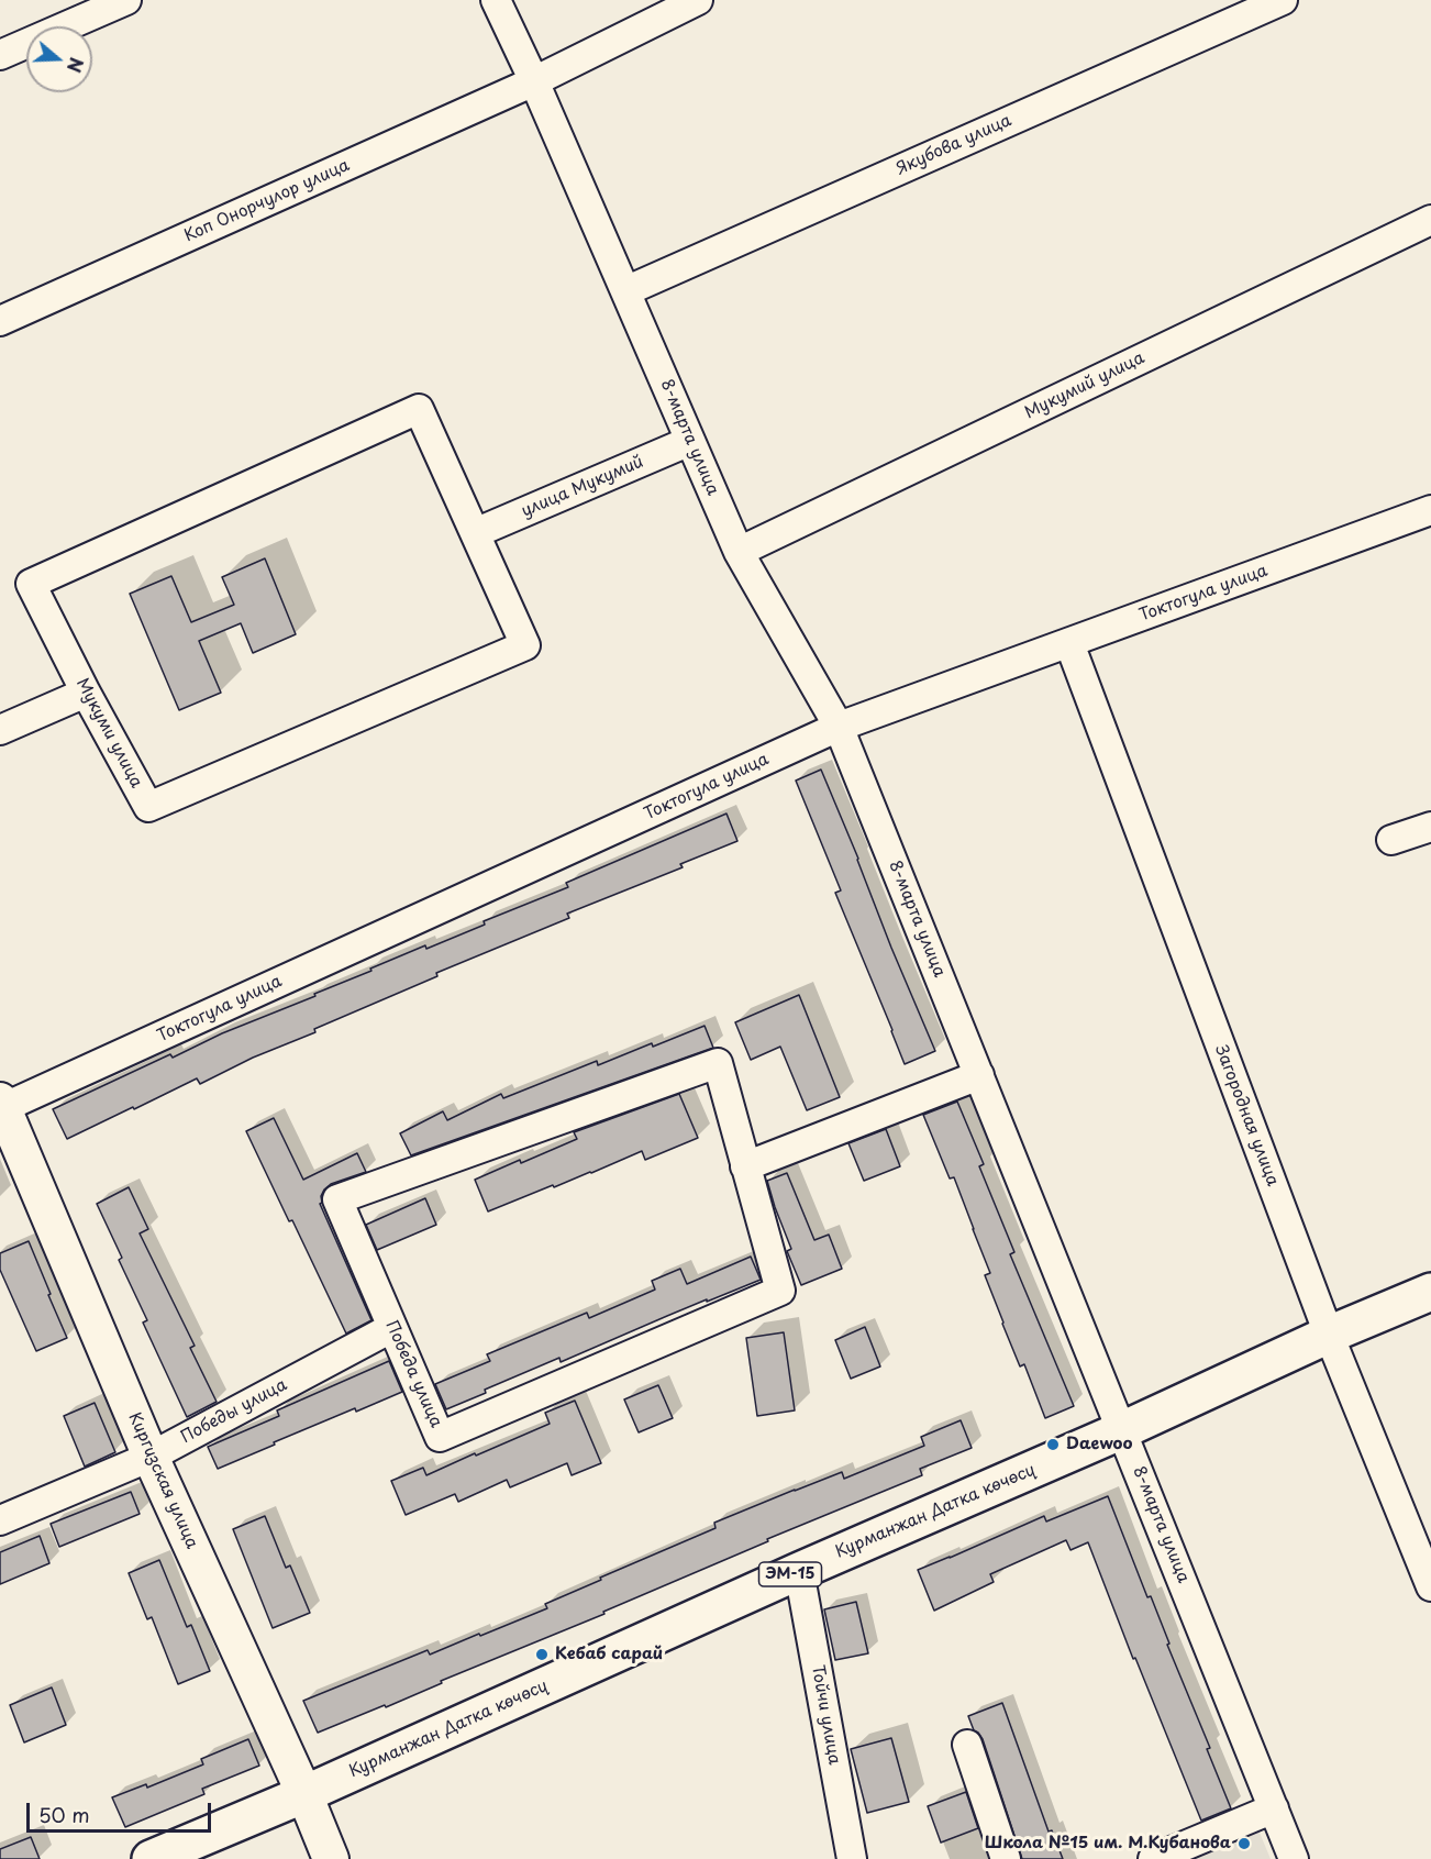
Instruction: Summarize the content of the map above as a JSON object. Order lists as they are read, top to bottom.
{
  "streets": {
    "main road": ["Курманжан Датка көчөсү", "ЭМ-15"],
    "street": [
      "Якубова улица",
      "Коп Онорчулор улица",
      "Мукумий улица",
      "8-марта улица",
      "улица Мукумий",
      "Токтогула улица",
      "Мукуми улица",
      "Загородная улица",
      "Победа улица",
      "Победы улица",
      "Киргизская улица",
      "Тойчи улица"
    ]
  },
  "crossings": [
    ["Якубова улица", "8-марта улица"],
    ["Коп Онорчулор улица", "8-марта улица"],
    ["Мукумий улица", "8-марта улица"],
    ["8-марта улица", "улица Мукумий"],
    ["8-марта улица", "Токтогула улица"],
    ["8-марта улица", "Курманжан Датка көчөсү"],
    ["улица Мукумий", "Мукуми улица"],
    ["Токтогула улица", "Загородная улица"],
    ["Токтогула улица", "Киргизская улица"],
    ["Загородная улица", "Курманжан Датка көчөсү"],
    ["Победа улица", "Победы улица"],
    ["Победы улица", "Киргизская улица"],
    ["Киргизская улица", "Курманжан Датка көчөсү"],
    ["Курманжан Датка көчөсү", "Тойчи улица"]
  ],
  "places": ["Daewoo", "Кебаб сарай", "Школа №15 им. М.Кубанова"],
  "scale_bar": "50 m",
  "north": "right"
}
